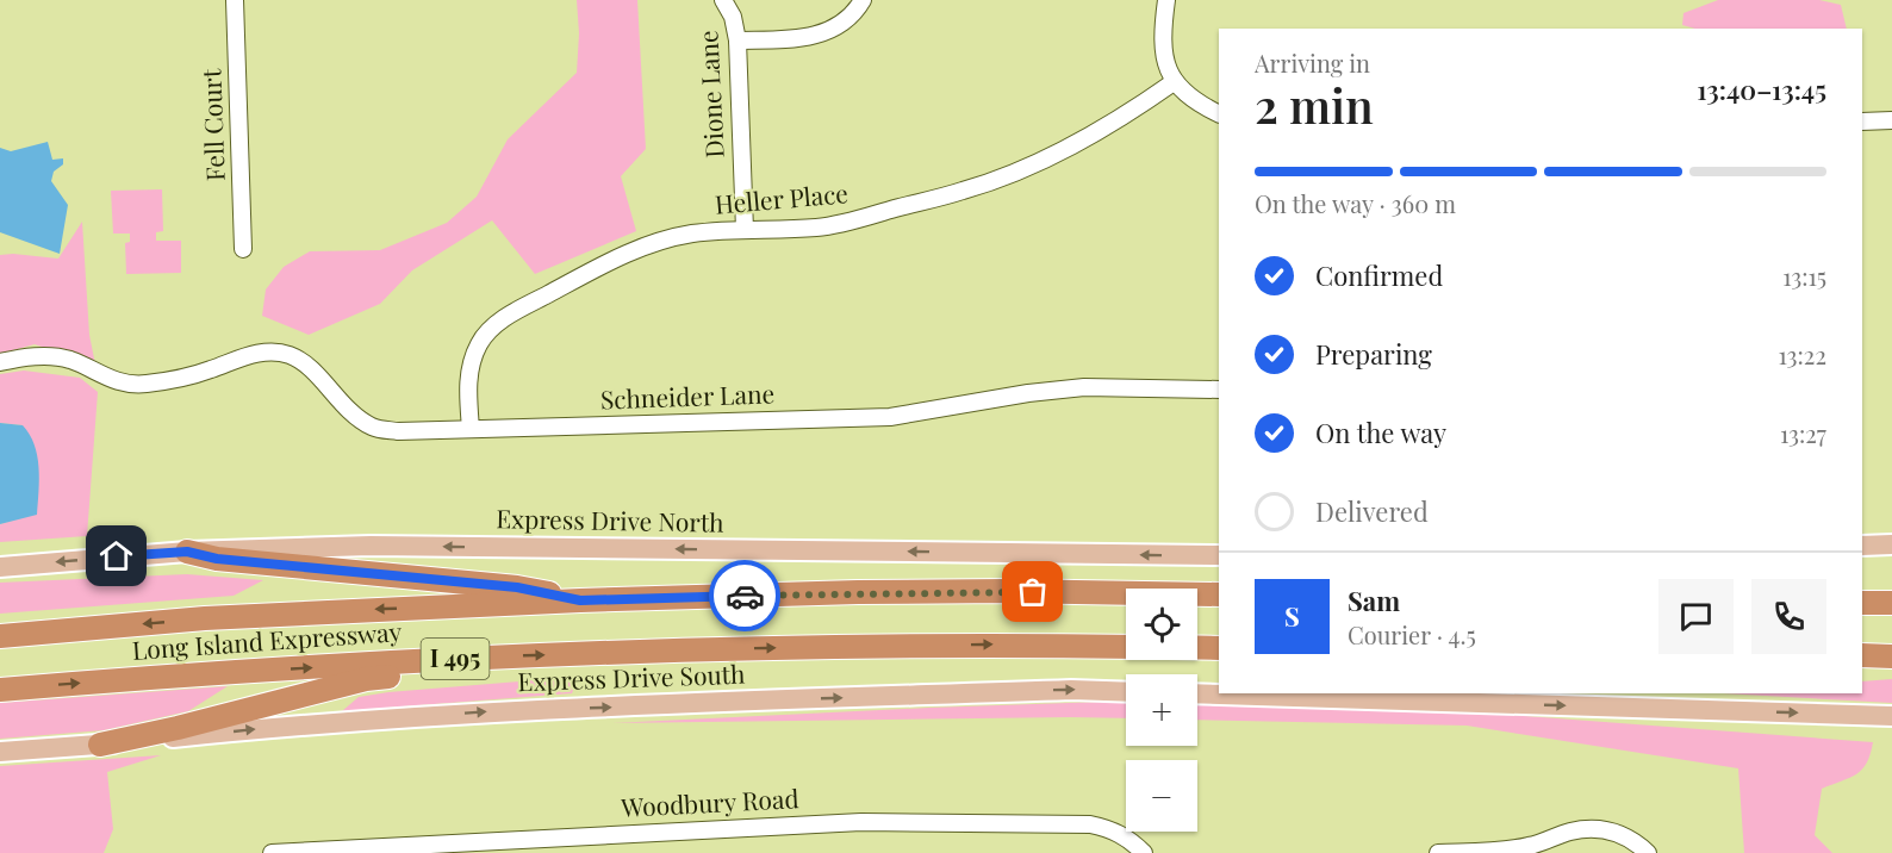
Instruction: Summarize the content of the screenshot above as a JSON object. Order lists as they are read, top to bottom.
{
  "streets": {
    "highway": ["Long Island Expressway", "I 495"],
    "main road": ["Express Drive North", "Express Drive South"],
    "street": [
      "Dione Lane",
      "Fell Court",
      "Heller Place",
      "Schneider Lane",
      "Woodbury Road"
    ]
  },
  "crossings": [
    ["Dione Lane", "Heller Place"],
    ["Heller Place", "Schneider Lane"]
  ],
  "one_way": ["Express Drive North", "Express Drive South"],
  "page": {
    "heading": ["2 min", "Arriving in", "13:40–13:45"],
    "panel": ["Sam", "Courier · 4.5"],
    "bar": "On the way · 360 m",
    "list": [
      ["Confirmed", "13:15"],
      ["Preparing", "13:22"],
      ["On the way", "13:27"],
      "Delivered"
    ],
    "round": "S",
    "map_buttons": ["+", "−"]
  }
}
